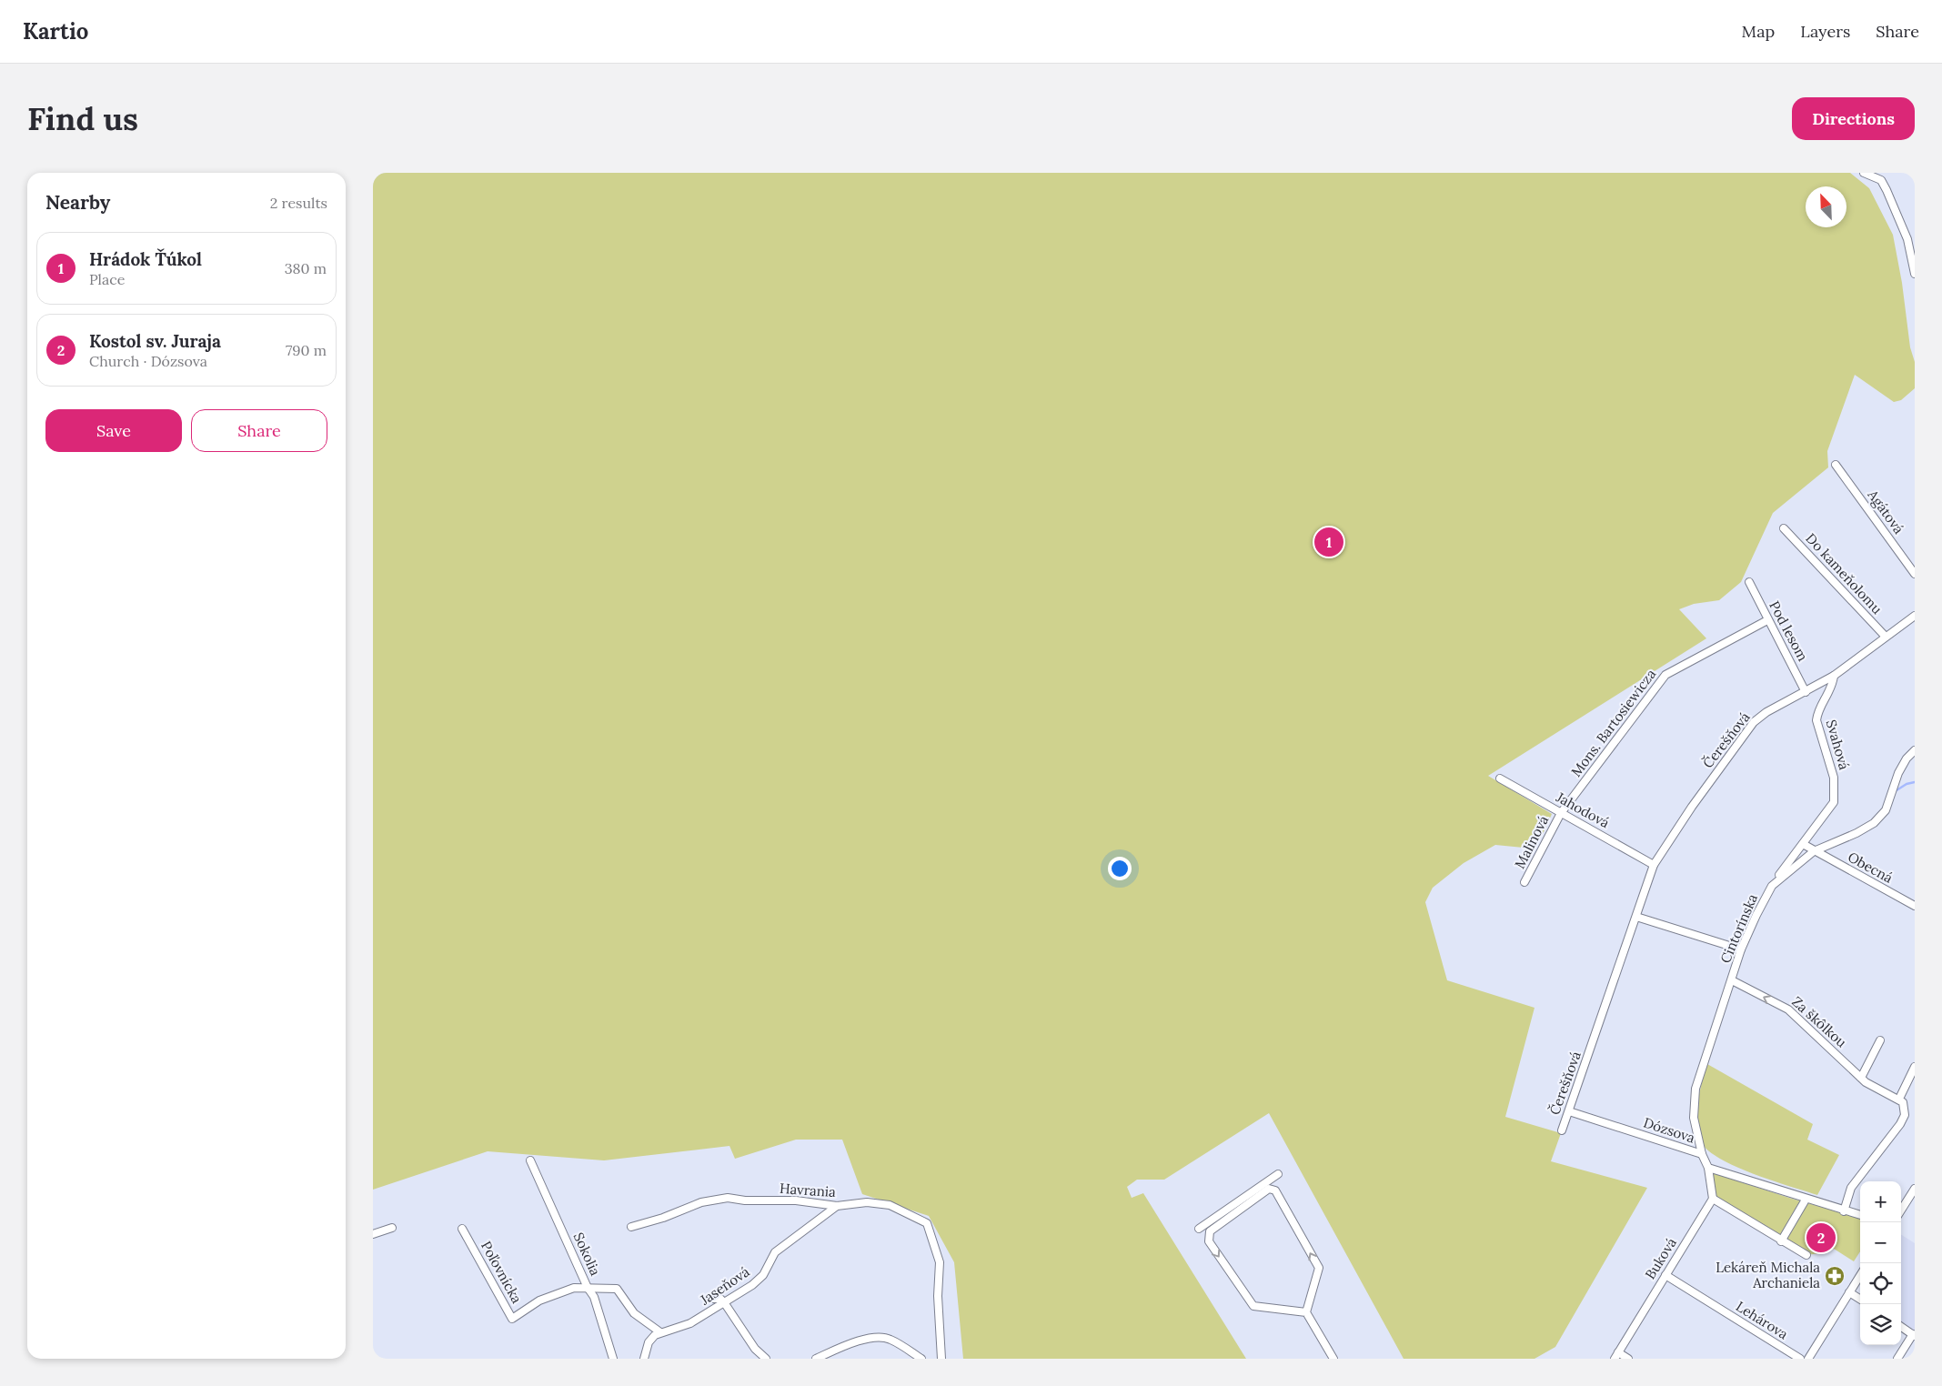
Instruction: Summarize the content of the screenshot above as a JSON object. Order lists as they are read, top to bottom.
{
  "streets": {
    "street": [
      "Agátová",
      "Do kameňolomu",
      "Pod lesom",
      "Mons. Bartosiewicza",
      "Čerešňová",
      "Svahová",
      "Jahodová",
      "Malinová",
      "Obecná",
      "Cintorínska",
      "Za škôlkou",
      "Dózsova",
      "Havrania",
      "Sokolia",
      "Buková",
      "Poľovnícka",
      "Jaseňová",
      "Lehárova"
    ]
  },
  "crossings": [
    ["Do kameňolomu", "Čerešňová"],
    ["Pod lesom", "Mons. Bartosiewicza"],
    ["Pod lesom", "Čerešňová"],
    ["Mons. Bartosiewicza", "Jahodová"],
    ["Mons. Bartosiewicza", "Malinová"],
    ["Čerešňová", "Svahová"],
    ["Čerešňová", "Jahodová"],
    ["Čerešňová", "Dózsova"],
    ["Svahová", "Obecná"],
    ["Svahová", "Cintorínska"],
    ["Jahodová", "Malinová"],
    ["Obecná", "Cintorínska"],
    ["Cintorínska", "Za škôlkou"],
    ["Cintorínska", "Dózsova"],
    ["Havrania", "Jaseňová"],
    ["Sokolia", "Poľovnícka"],
    ["Buková", "Lehárova"],
    ["Poľovnícka", "Jaseňová"]
  ],
  "one_way": ["Za škôlkou"],
  "places": {
    "pharmacy": ["Lekáreň Michala Archaniela"]
  },
  "north": "top left",
  "page": {
    "header": "Kartio",
    "nav": ["Map", "Layers", "Share"],
    "buttons": [
      "Directions",
      ["Save", "Share"]
    ],
    "title": "Find us",
    "heading": ["Nearby", "2 results"],
    "list": [
      {
        "mark": "1",
        "name": "Hrádok Ťúkol",
        "note": "Place",
        "value": "380 m"
      },
      {
        "mark": "2",
        "name": "Kostol sv. Juraja",
        "note": "Church · Dózsova",
        "value": "790 m"
      }
    ],
    "pins": ["1", "2"],
    "map_buttons": ["+", "−"]
  }
}
